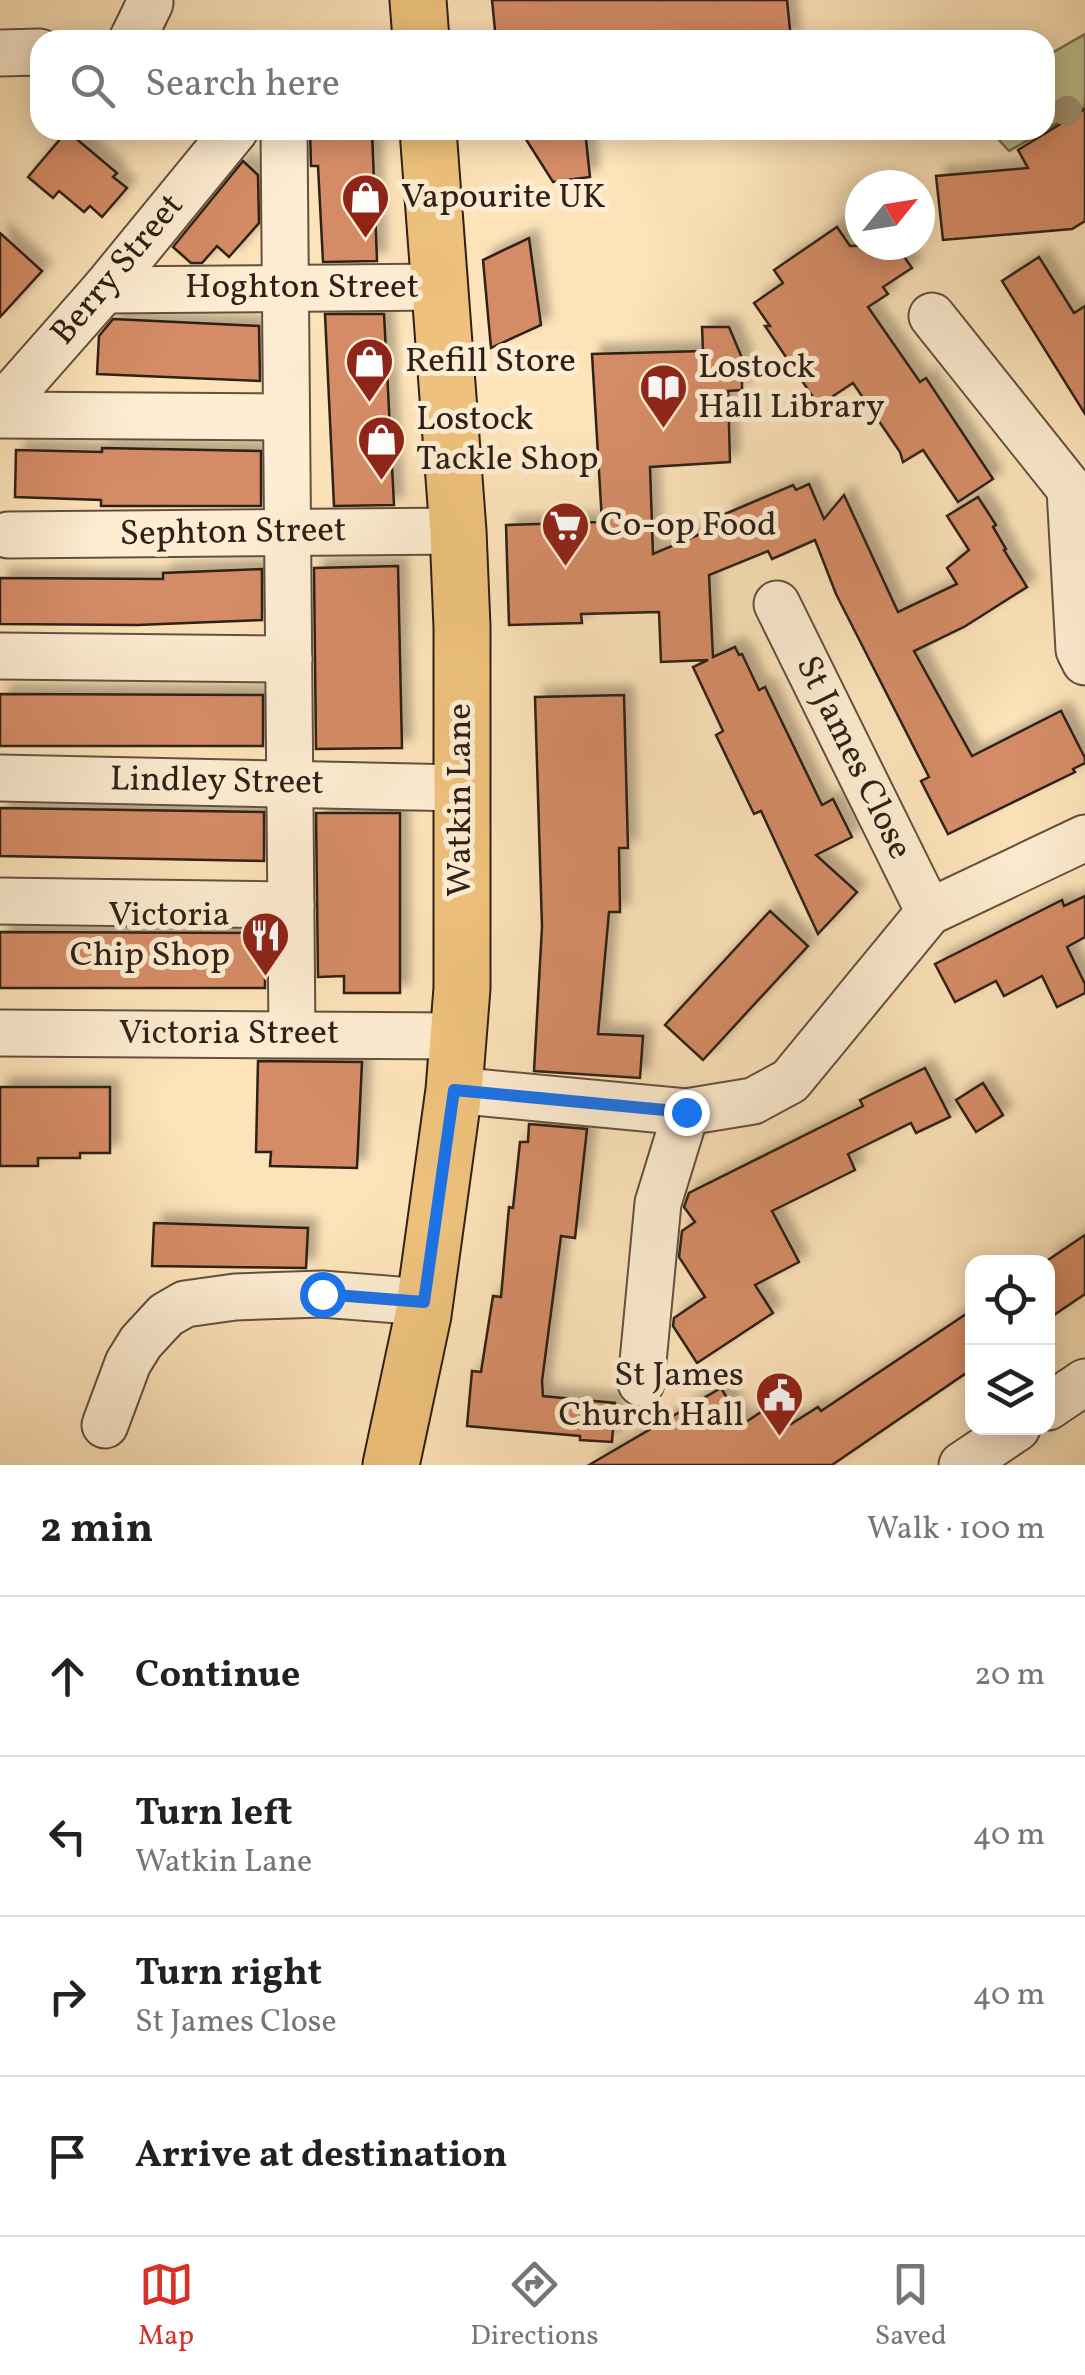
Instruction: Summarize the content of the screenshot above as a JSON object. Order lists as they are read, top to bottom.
{
  "streets": {
    "main road": ["Watkin Lane"],
    "street": [
      "Berry Street",
      "Hoghton Street",
      "Sephton Street",
      "St James Close",
      "Lindley Street",
      "Victoria Street"
    ]
  },
  "crossings": [
    ["Berry Street", "Hoghton Street"],
    ["Hoghton Street", "Watkin Lane"],
    ["Sephton Street", "Watkin Lane"],
    ["Lindley Street", "Watkin Lane"],
    ["Watkin Lane", "Victoria Street"]
  ],
  "places": {
    "shop": ["Vapourite UK", "Refill Store", "Lostock Tackle Shop"],
    "library": ["Lostock Hall Library"],
    "supermarket": ["Co-op Food"],
    "restaurant": ["Victoria Chip Shop"],
    "public building": ["St James Church Hall"]
  },
  "north": "top right",
  "page": {
    "search": "Search here",
    "heading": ["2 min", "Walk · 100 m"],
    "list": [
      ["Continue", "20 m"],
      ["Turn left", "Watkin Lane", "40 m"],
      ["Turn right", "St James Close", "40 m"],
      "Arrive at destination"
    ],
    "nav": ["Map", "Directions", "Saved"]
  }
}
